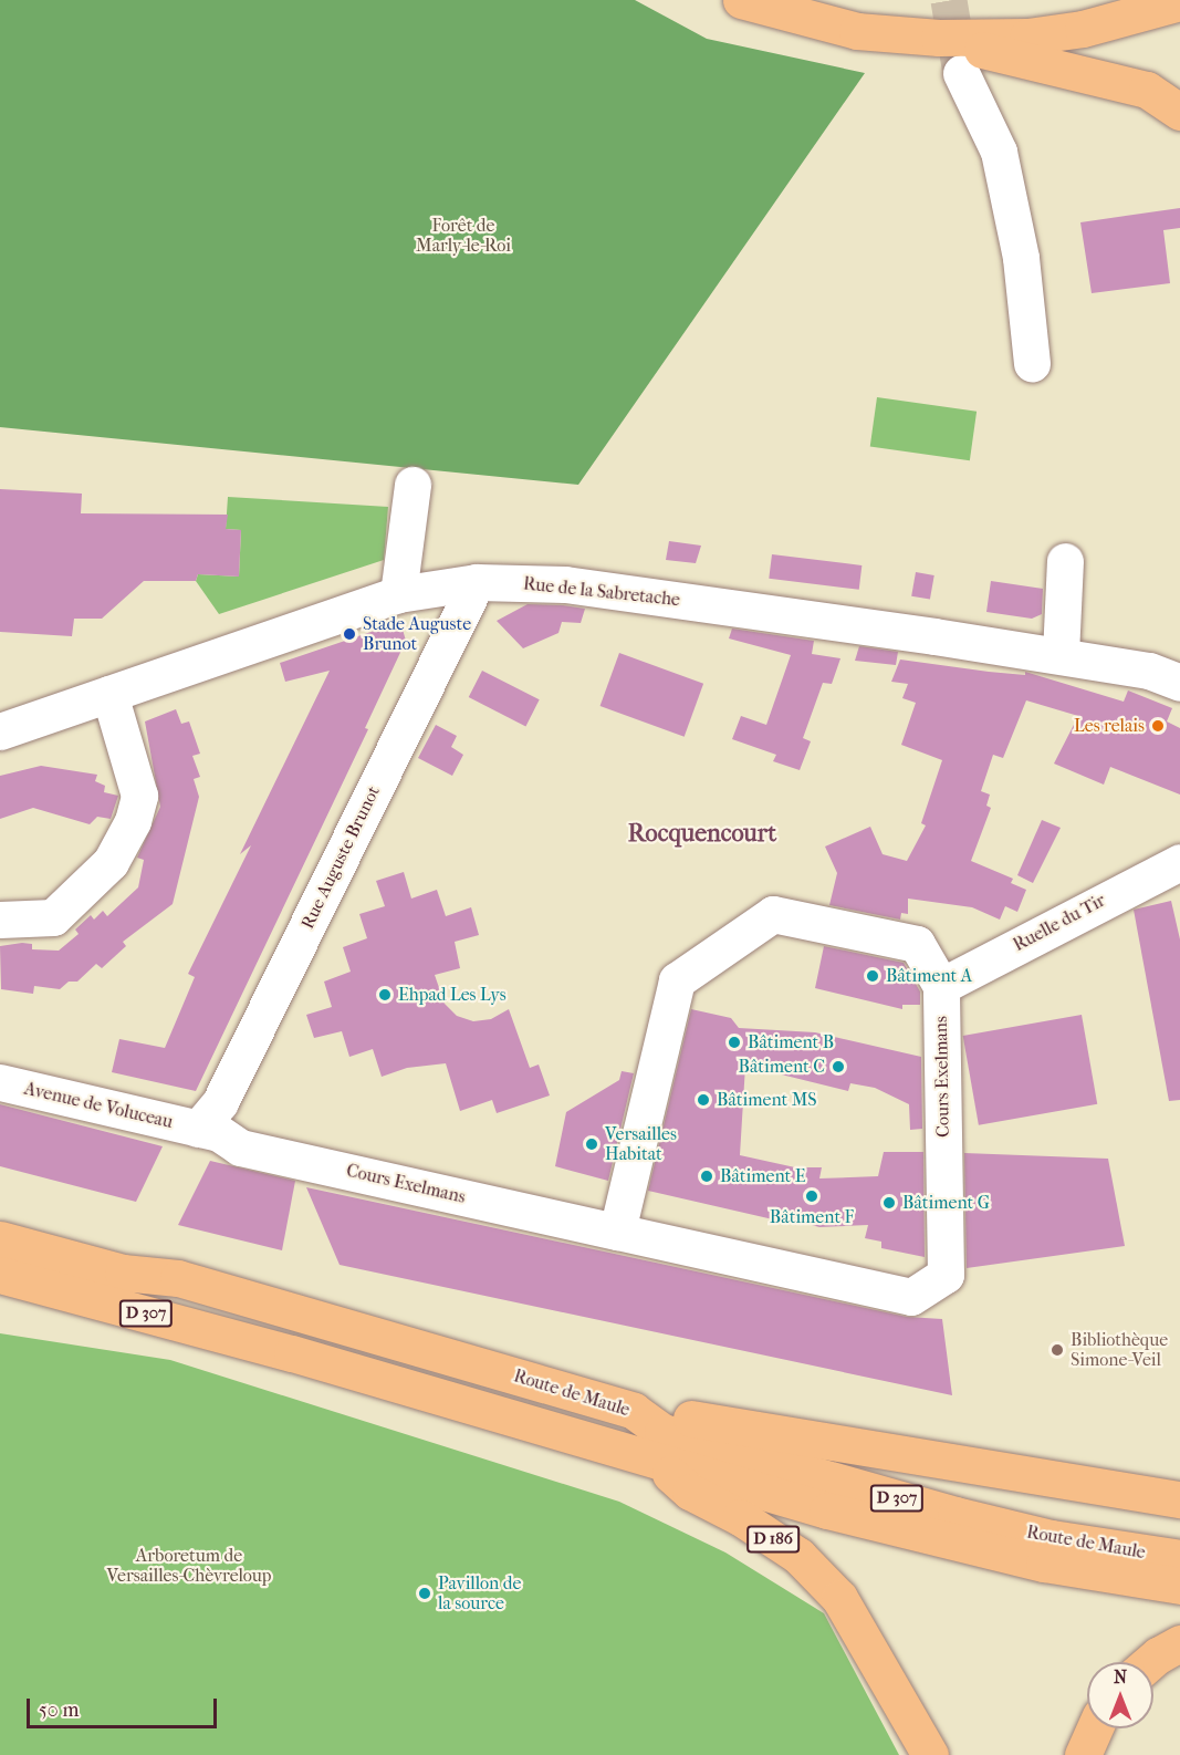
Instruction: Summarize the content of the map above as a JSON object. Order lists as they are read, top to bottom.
{
  "streets": {
    "main road": ["D 307", "Route de Maule", "D 186"],
    "street": [
      "Rue de la Sabretache",
      "Rue Auguste Brunot",
      "Ruelle du Tir",
      "Cours Exelmans",
      "Avenue de Voluceau"
    ]
  },
  "crossings": [
    ["Rue de la Sabretache", "Rue Auguste Brunot"],
    ["Rue Auguste Brunot", "Cours Exelmans"],
    ["Rue Auguste Brunot", "Avenue de Voluceau"],
    ["Ruelle du Tir", "Cours Exelmans"],
    ["Cours Exelmans", "Avenue de Voluceau"],
    ["D 307", "Route de Maule"],
    ["Route de Maule", "D 186"]
  ],
  "districts": ["Rocquencourt"],
  "parks": ["Forêt de Marly-le-Roi", "Arboretum de Versailles-Chèvreloup"],
  "places": [
    "Stade Auguste Brunot",
    "Les relais",
    "Bâtiment A",
    "Ehpad Les Lys",
    "Bâtiment B",
    "Bâtiment C",
    "Bâtiment MS",
    "Versailles Habitat",
    "Bâtiment E",
    "Bâtiment F",
    "Bâtiment G",
    "Bibliothèque Simone-Veil",
    "Pavillon de la source"
  ],
  "scale_bar": "50 m",
  "north": "top"
}
